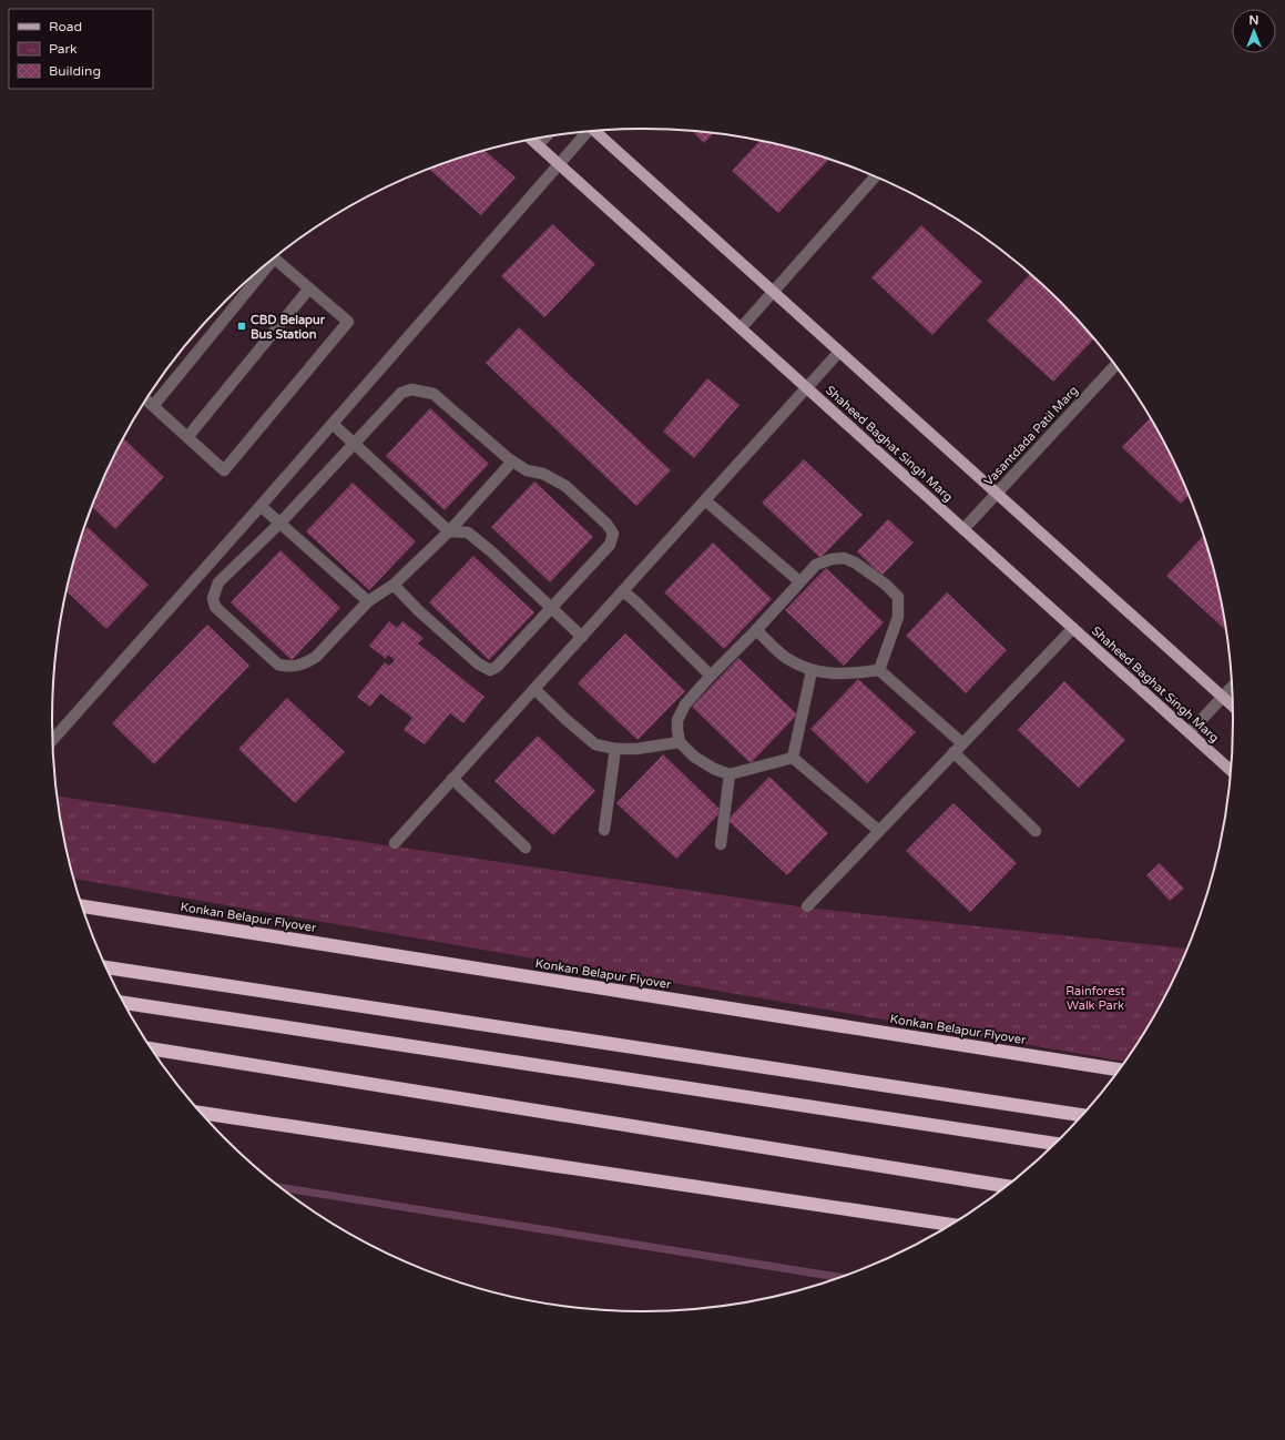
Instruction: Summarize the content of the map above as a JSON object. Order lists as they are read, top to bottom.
{
  "streets": {
    "highway": ["Konkan Belapur Flyover"],
    "main road": ["Shaheed Baghat Singh Marg"],
    "street": ["Vasantdada Patil Marg"]
  },
  "crossings": [
    ["Vasantdada Patil Marg", "Shaheed Baghat Singh Marg"]
  ],
  "parks": ["Rainforest Walk Park"],
  "places": {
    "transit": ["CBD Belapur Bus Station"]
  },
  "legend": ["Road", "Park", "Building"],
  "north": "top"
}
